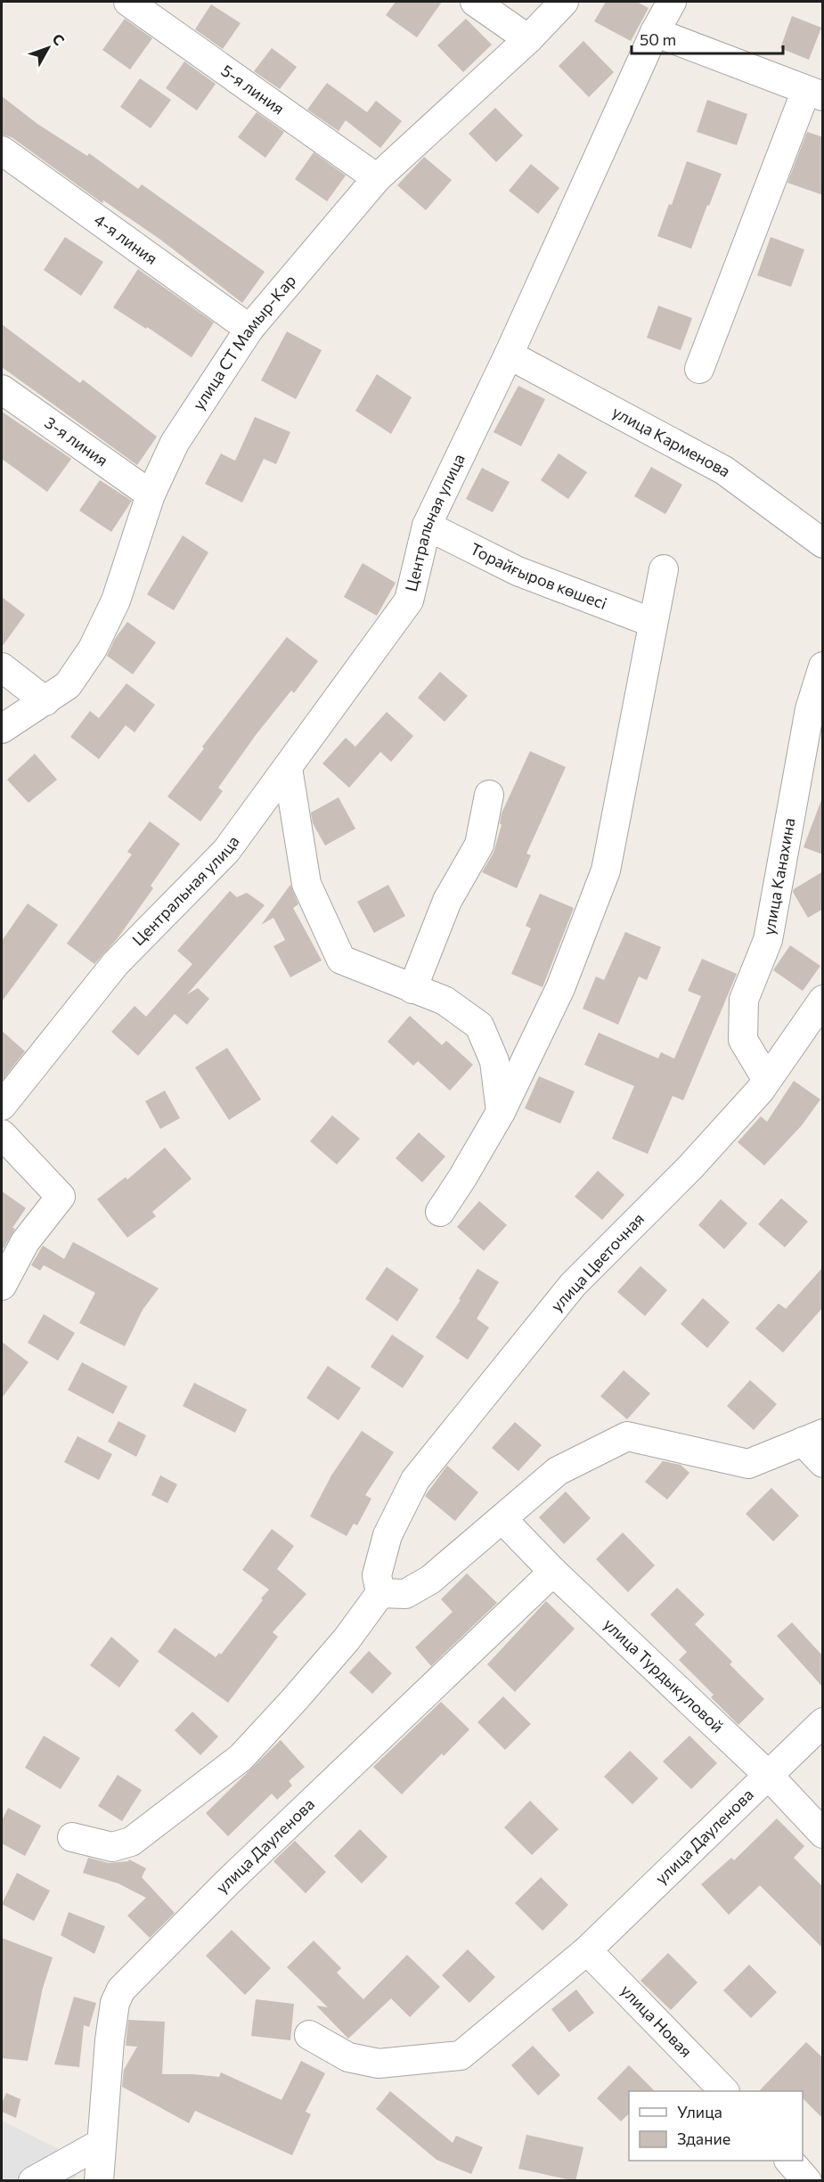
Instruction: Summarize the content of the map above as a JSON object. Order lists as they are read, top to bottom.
{
  "streets": {
    "street": [
      "5-я линия",
      "4-я линия",
      "улица СТ Мамыр-Кар",
      "3-я линия",
      "улица Карменова",
      "Центральная улица",
      "Торайғыров көшесі",
      "улица Канахина",
      "улица Цветочная",
      "улица Турдыкуловой",
      "улица Дауленова",
      "улица Новая"
    ]
  },
  "crossings": [
    ["5-я линия", "улица СТ Мамыр-Кар"],
    ["4-я линия", "улица СТ Мамыр-Кар"],
    ["улица СТ Мамыр-Кар", "3-я линия"],
    ["улица Карменова", "Центральная улица"],
    ["Центральная улица", "Торайғыров көшесі"],
    ["улица Канахина", "улица Цветочная"],
    ["улица Турдыкуловой", "улица Дауленова"],
    ["улица Дауленова", "улица Новая"]
  ],
  "legend": ["Улица", "Здание"],
  "scale_bar": "50 m",
  "north": "top right"
}
